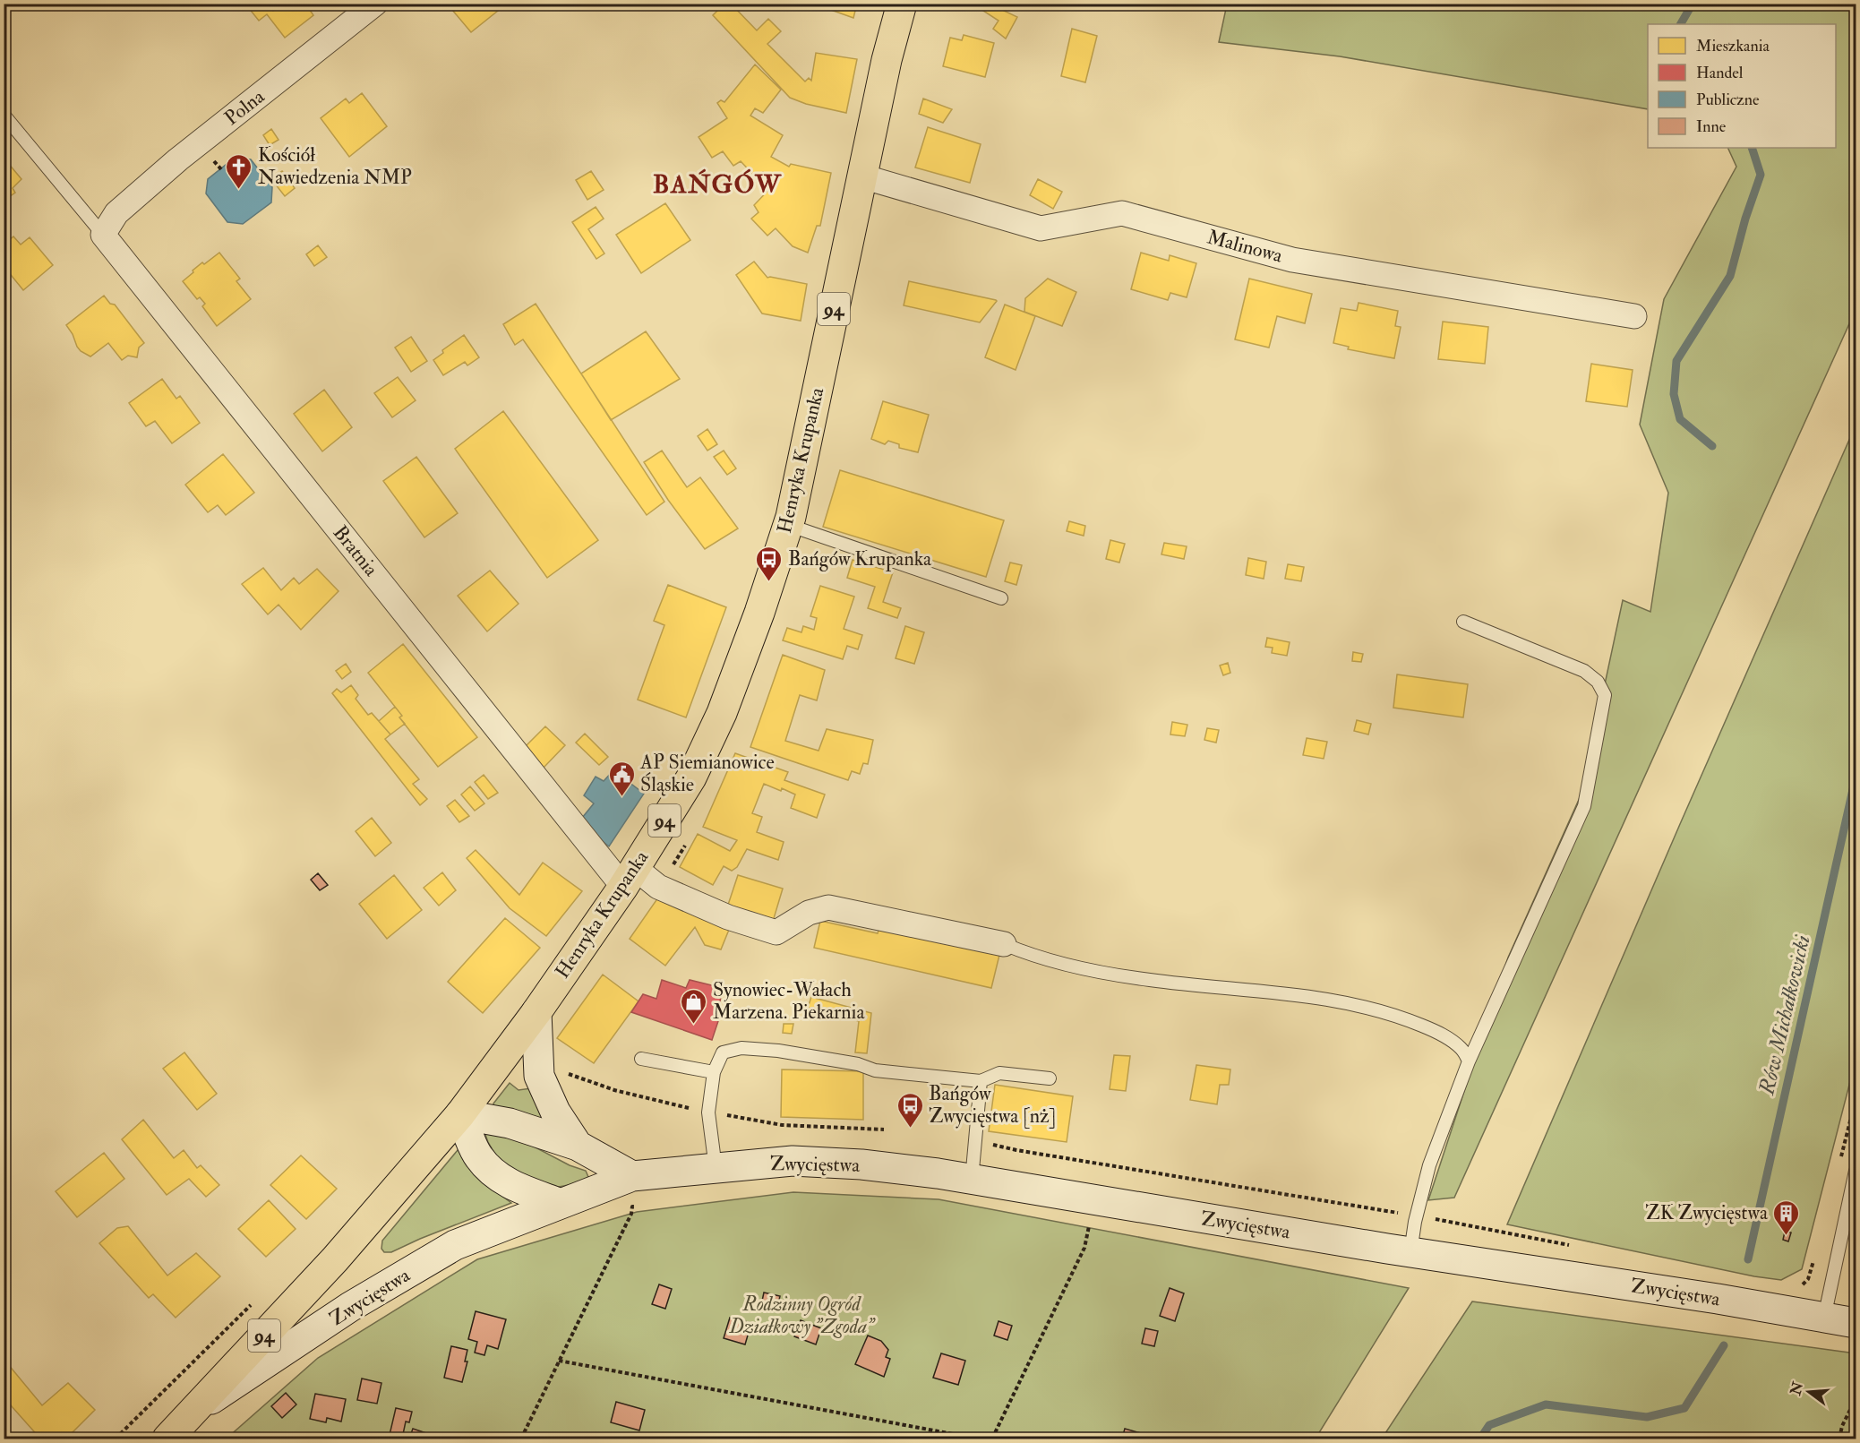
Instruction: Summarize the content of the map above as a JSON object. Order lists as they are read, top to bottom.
{
  "streets": {
    "main road": ["94", "Henryka Krupanka", "Zwycięstwa"],
    "street": ["Polna", "Malinowa", "Bratnia"]
  },
  "crossings": [
    ["Polna", "Bratnia"],
    ["Malinowa", "Henryka Krupanka"],
    ["94", "Henryka Krupanka"],
    ["94", "Zwycięstwa"],
    ["Henryka Krupanka", "Bratnia"],
    ["Henryka Krupanka", "Zwycięstwa"]
  ],
  "districts": ["BAŃGÓW"],
  "water": ["Rów Michałkowicki"],
  "parks": ["Rodzinny Ogród Działkowy \"Zgoda\""],
  "places": {
    "church": ["Kościół Nawiedzenia NMP"],
    "bus stop": ["Bańgów Krupanka", "Bańgów Zwycięstwa [nż]"],
    "public building": ["AP Siemianowice Śląskie"],
    "shop": ["Synowiec-Wałach Marzena. Piekarnia"],
    "building": ["ZK Zwycięstwa"]
  },
  "legend": [
    "Mieszkania",
    "Handel",
    "Publiczne",
    "Inne"
  ],
  "north": "left"
}
